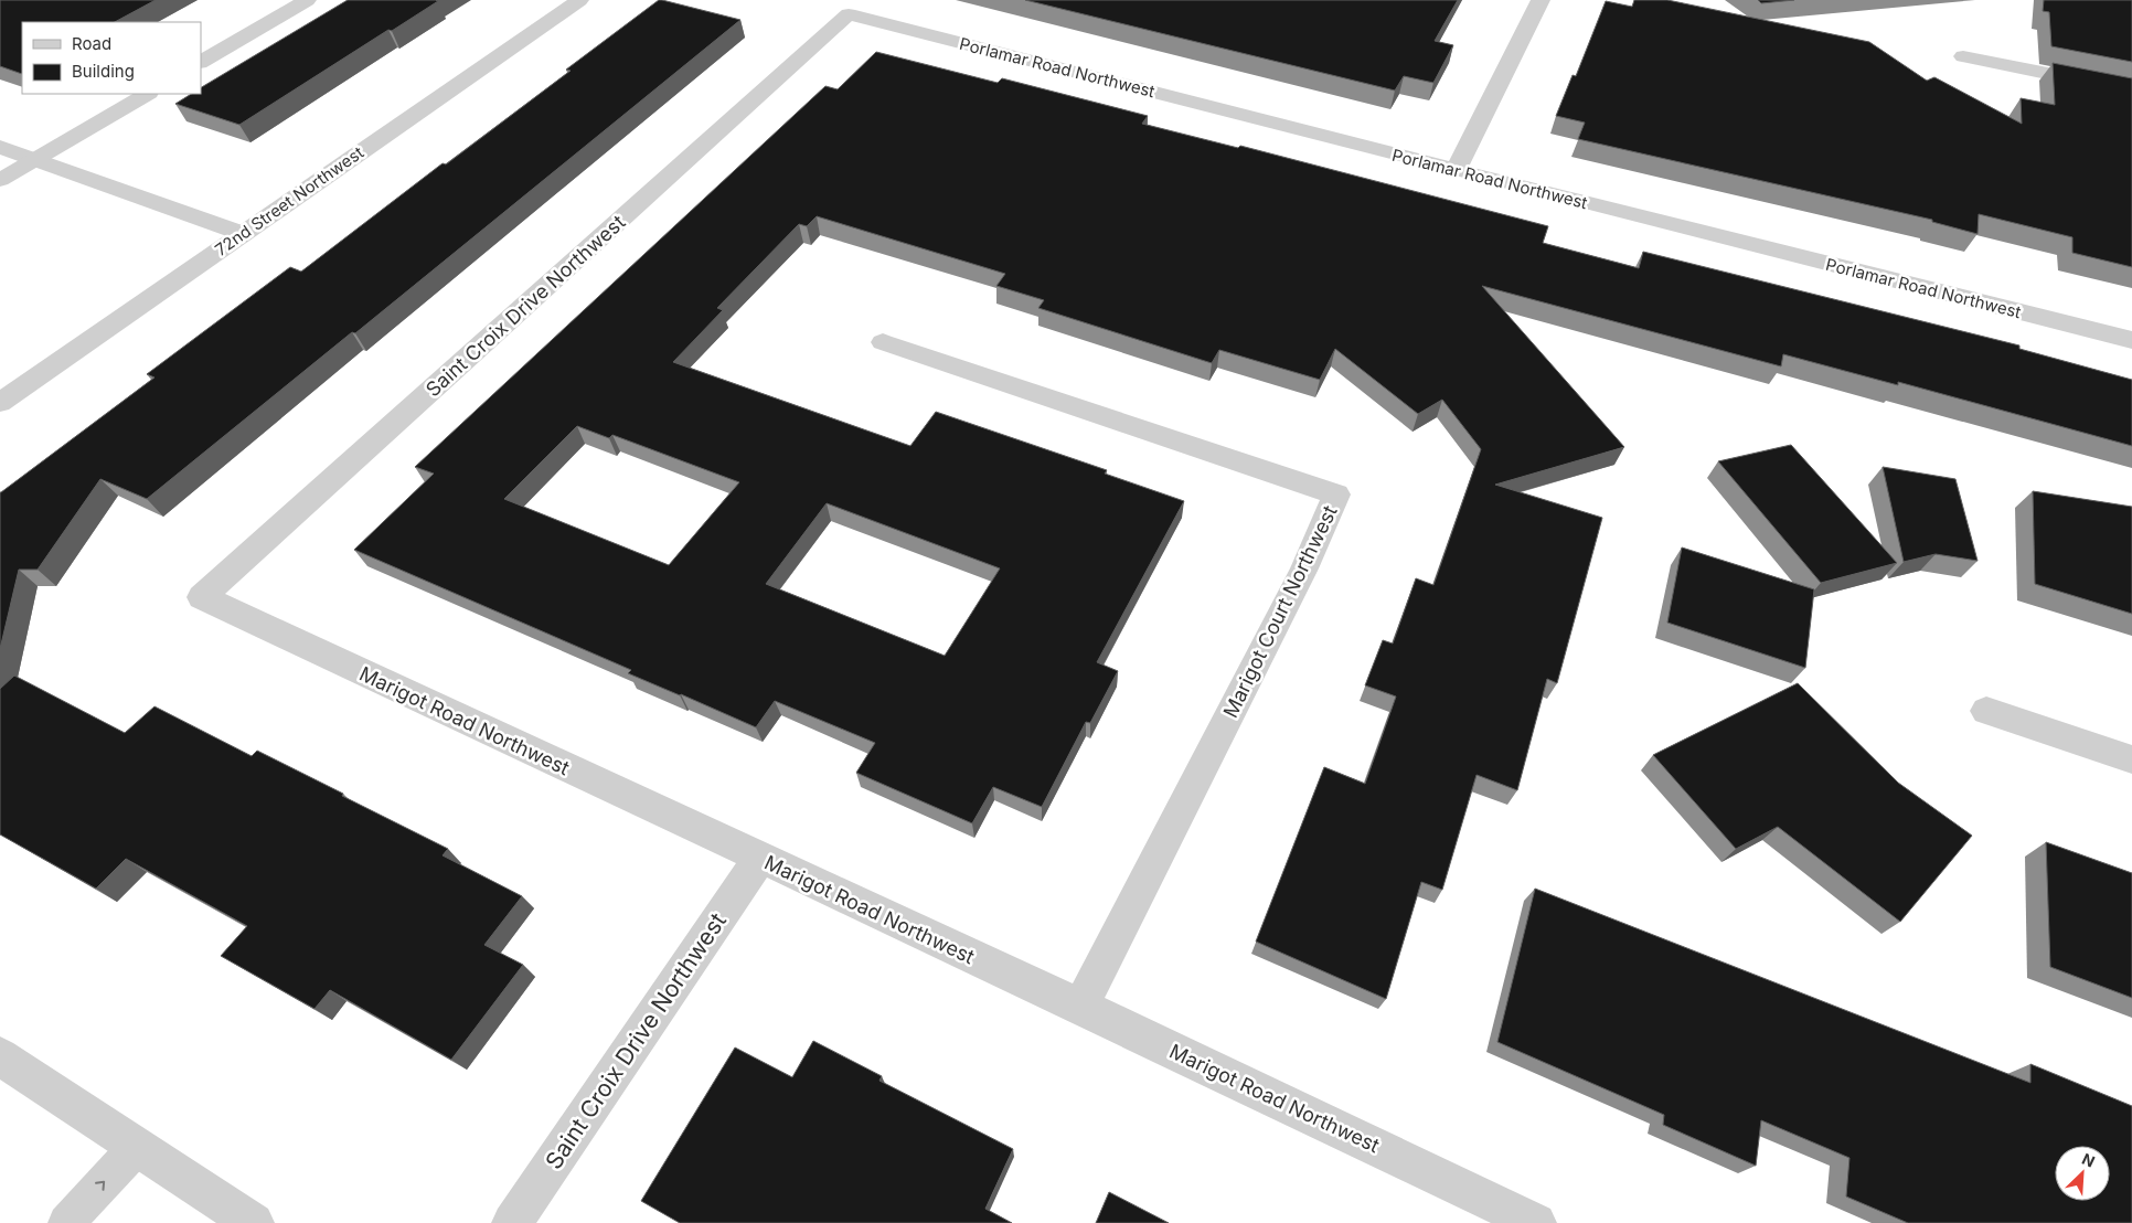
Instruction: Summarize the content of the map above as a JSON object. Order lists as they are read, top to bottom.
{
  "streets": {
    "street": [
      "Porlamar Road Northwest",
      "72nd Street Northwest",
      "Saint Croix Drive Northwest",
      "Marigot Court Northwest",
      "Marigot Road Northwest"
    ]
  },
  "crossings": [
    ["Porlamar Road Northwest", "Saint Croix Drive Northwest"],
    ["Saint Croix Drive Northwest", "Marigot Road Northwest"],
    ["Marigot Court Northwest", "Marigot Road Northwest"]
  ],
  "legend": ["Road", "Building"],
  "north": "top right"
}
